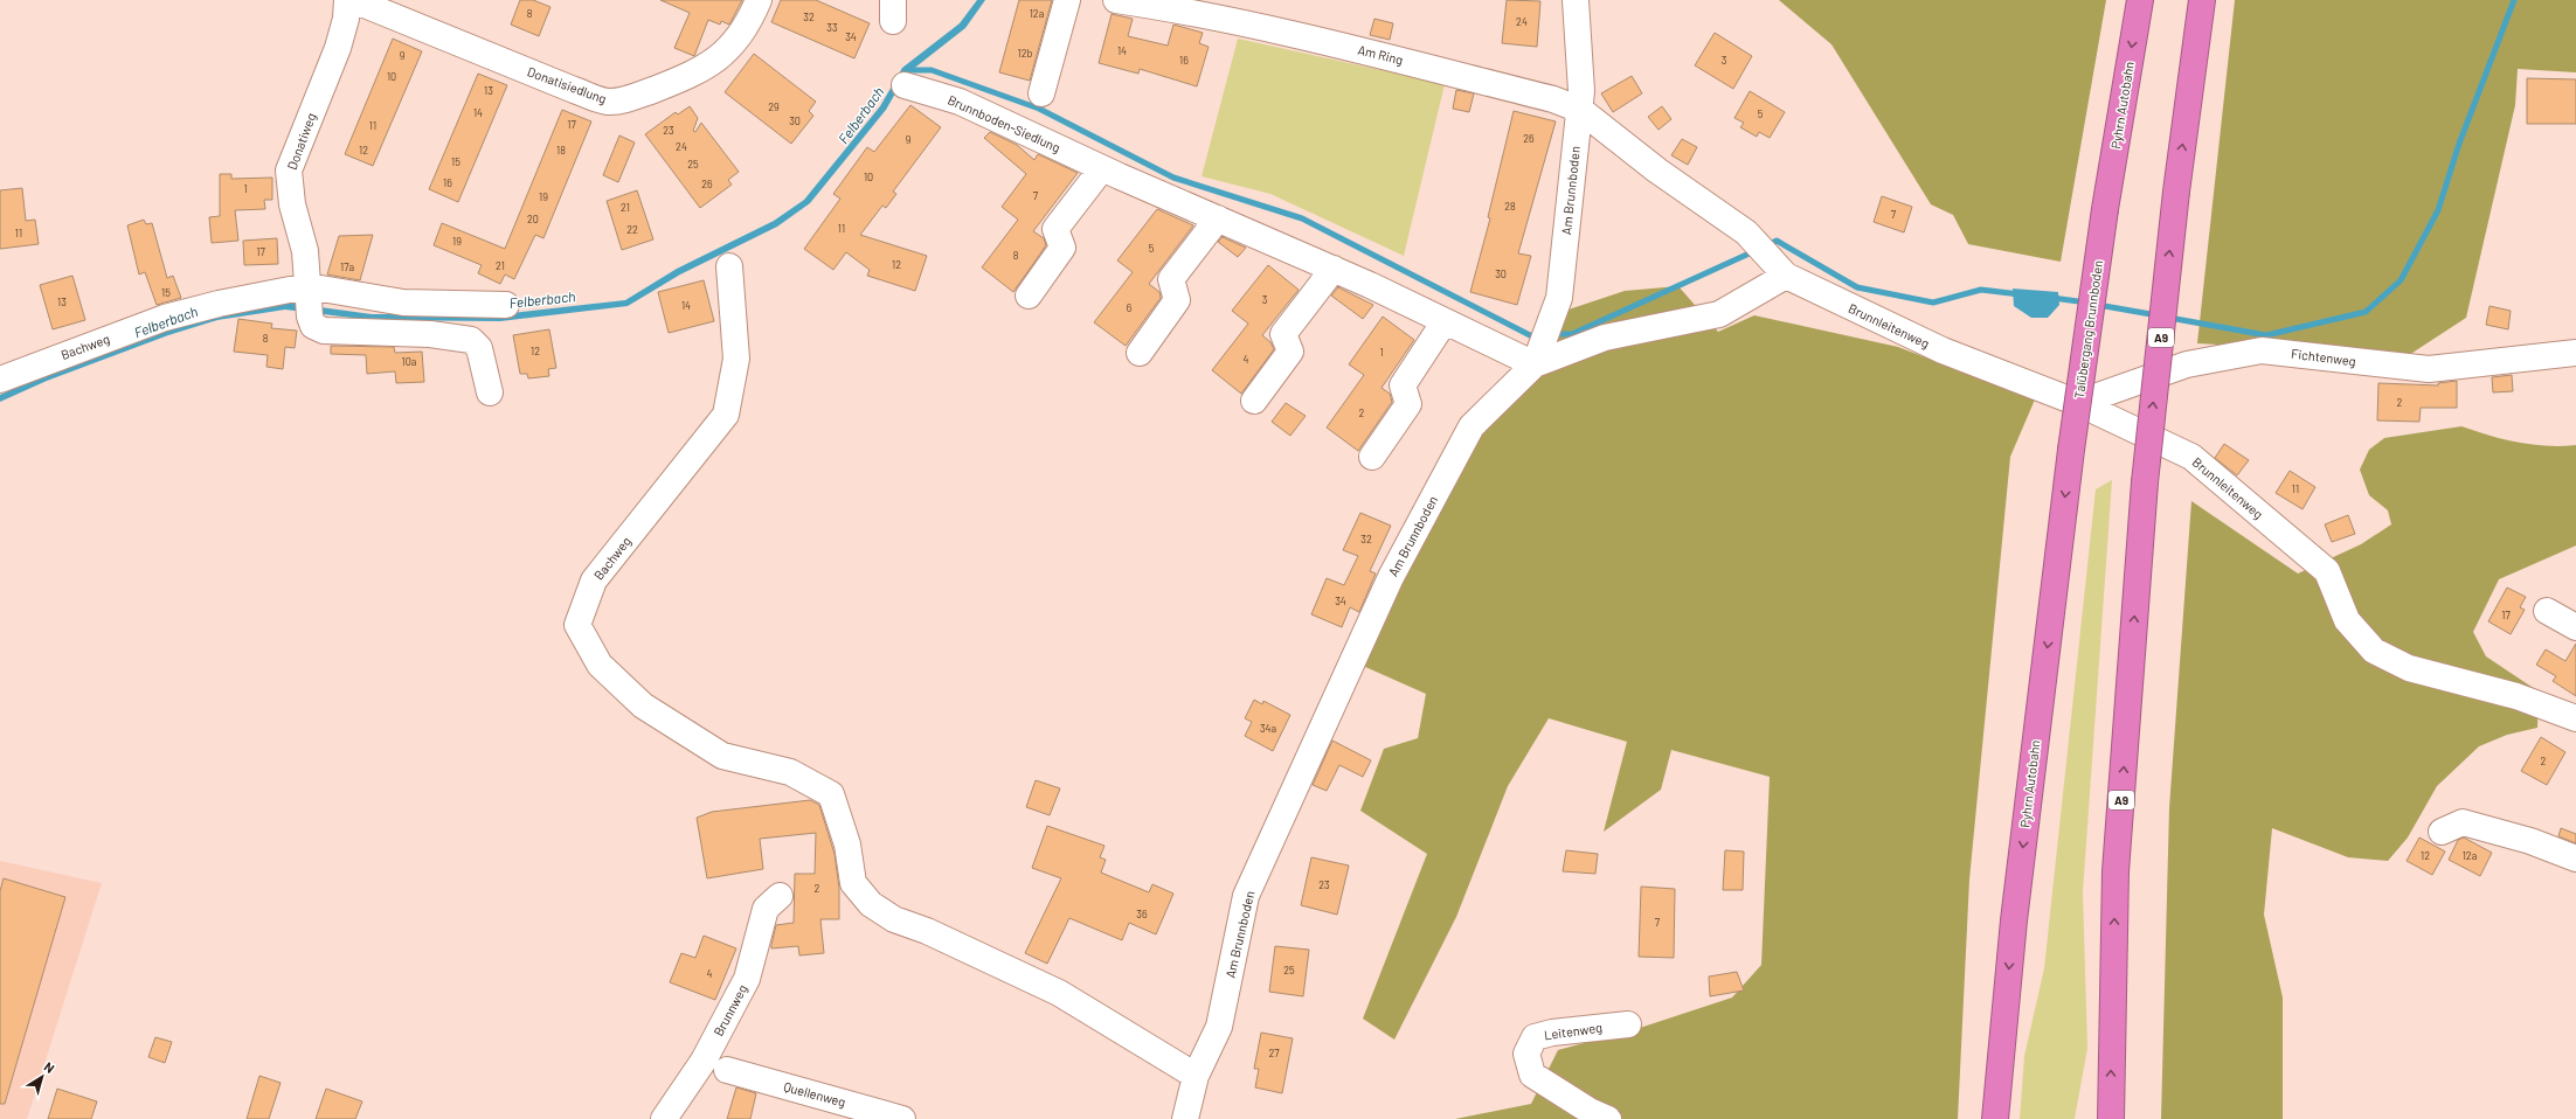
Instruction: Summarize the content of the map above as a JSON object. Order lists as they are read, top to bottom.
{
  "streets": {
    "highway": ["Pyhrn Autobahn", "Talübergang Brunnboden", "A9"],
    "street": [
      "Am Ring",
      "Donatisiedlung",
      "Brunnboden-Siedlung",
      "Donatiweg",
      "Am Brunnboden",
      "Brunnleitenweg",
      "Bachweg",
      "Fichtenweg",
      "Brunnweg",
      "Leitenweg",
      "Quellenweg"
    ]
  },
  "crossings": [
    ["Am Ring", "Am Brunnboden"],
    ["Am Ring", "Brunnleitenweg"],
    ["Donatisiedlung", "Donatiweg"],
    ["Pyhrn Autobahn", "Talübergang Brunnboden"],
    ["Brunnboden-Siedlung", "Am Brunnboden"],
    ["Donatiweg", "Bachweg"],
    ["Am Brunnboden", "Brunnleitenweg"],
    ["Am Brunnboden", "Bachweg"],
    ["Brunnleitenweg", "Fichtenweg"]
  ],
  "water": ["Felberbach"],
  "house_numbers": [
    "8",
    "12a",
    "32",
    "24",
    "33",
    "34",
    "14",
    "12b",
    "9",
    "16",
    "3",
    "10",
    "13",
    "29",
    "14",
    "5",
    "30",
    "17",
    "11",
    "23",
    "26",
    "9",
    "24",
    "12",
    "18",
    "15",
    "25",
    "10",
    "16",
    "26",
    "1",
    "7",
    "19",
    "28",
    "21",
    "7",
    "20",
    "11",
    "22",
    "11",
    "19",
    "5",
    "17",
    "8",
    "12",
    "21",
    "17a",
    "30",
    "15",
    "3",
    "13",
    "14",
    "6",
    "8",
    "12",
    "1",
    "4",
    "10a",
    "2",
    "2",
    "11",
    "32",
    "34",
    "17",
    "34a",
    "2",
    "12",
    "12a",
    "23",
    "2",
    "36",
    "7",
    "25",
    "4",
    "27"
  ],
  "north": "top right"
}
